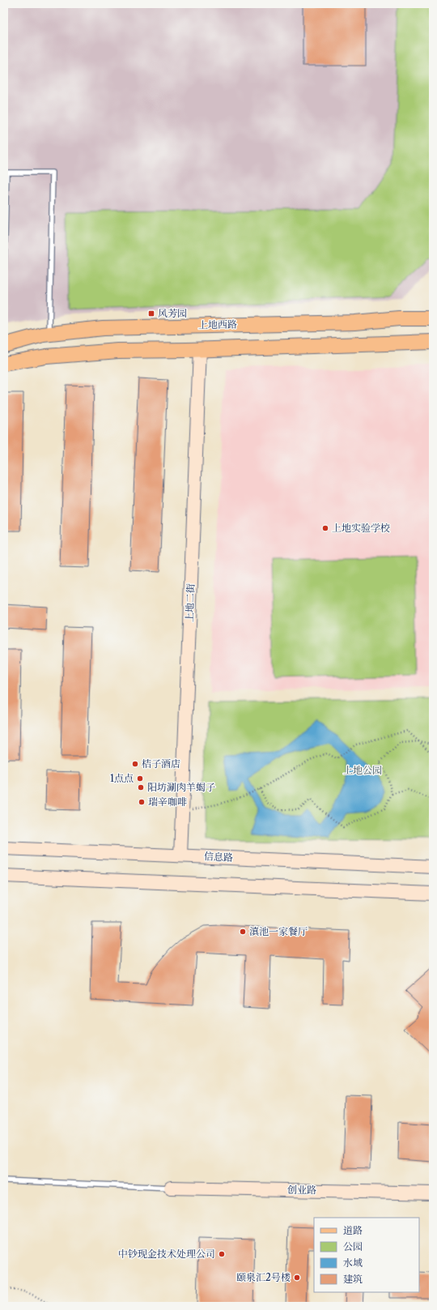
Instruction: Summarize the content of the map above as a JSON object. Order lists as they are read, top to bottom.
{
  "streets": {
    "main road": [
      "上地西路",
      "上地二街",
      "信息路",
      "创业路"
    ]
  },
  "crossings": [
    ["上地二街", "信息路"]
  ],
  "parks": ["上地公园"],
  "places": {
    "transit": ["风芳园"],
    "other": [
      "上地实验学校",
      "桔子酒店",
      "1点点",
      "阳坊涮肉羊蝎子",
      "瑞辛咖啡",
      "滇池一家餐厅",
      "中钞现金技术处理公司",
      "颐泉汇2号楼"
    ]
  },
  "legend": [
    "道路",
    "公园",
    "水域",
    "建筑"
  ]
}
